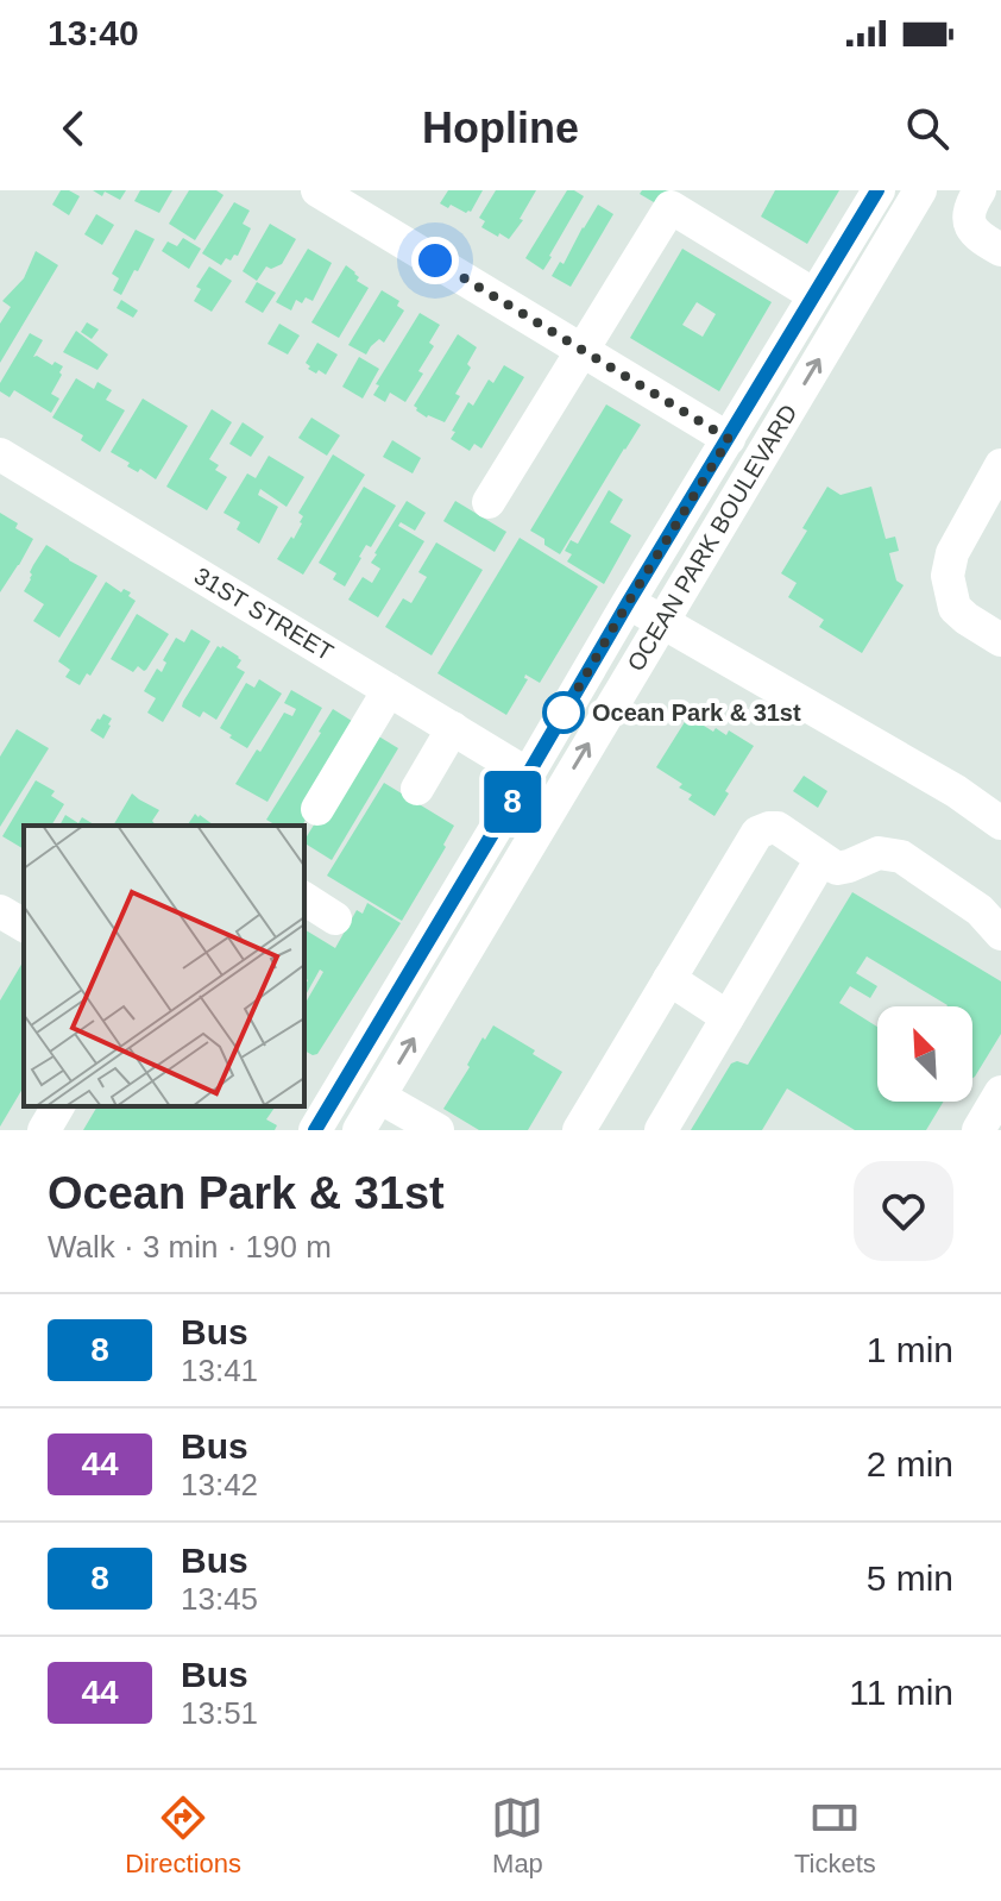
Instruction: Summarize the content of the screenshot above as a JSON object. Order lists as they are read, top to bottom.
{
  "streets": {
    "street": ["OCEAN PARK BOULEVARD", "31ST STREET"]
  },
  "crossings": [
    ["OCEAN PARK BOULEVARD", "31ST STREET"]
  ],
  "places": ["Ocean Park & 31st"],
  "lines": ["bus line 8"],
  "north": "top left",
  "page": {
    "status": "13:40",
    "header": "Hopline",
    "on_map": "8",
    "heading": ["Ocean Park & 31st", "Walk · 3 min · 190 m"],
    "list": [
      {
        "mark": "8",
        "name": "Bus",
        "note": "13:41",
        "value": "1 min"
      },
      {
        "mark": "44",
        "name": "Bus",
        "note": "13:42",
        "value": "2 min"
      },
      {
        "mark": "8",
        "name": "Bus",
        "note": "13:45",
        "value": "5 min"
      },
      {
        "mark": "44",
        "name": "Bus",
        "note": "13:51",
        "value": "11 min"
      }
    ],
    "tabs": ["Directions", "Map", "Tickets"]
  }
}
